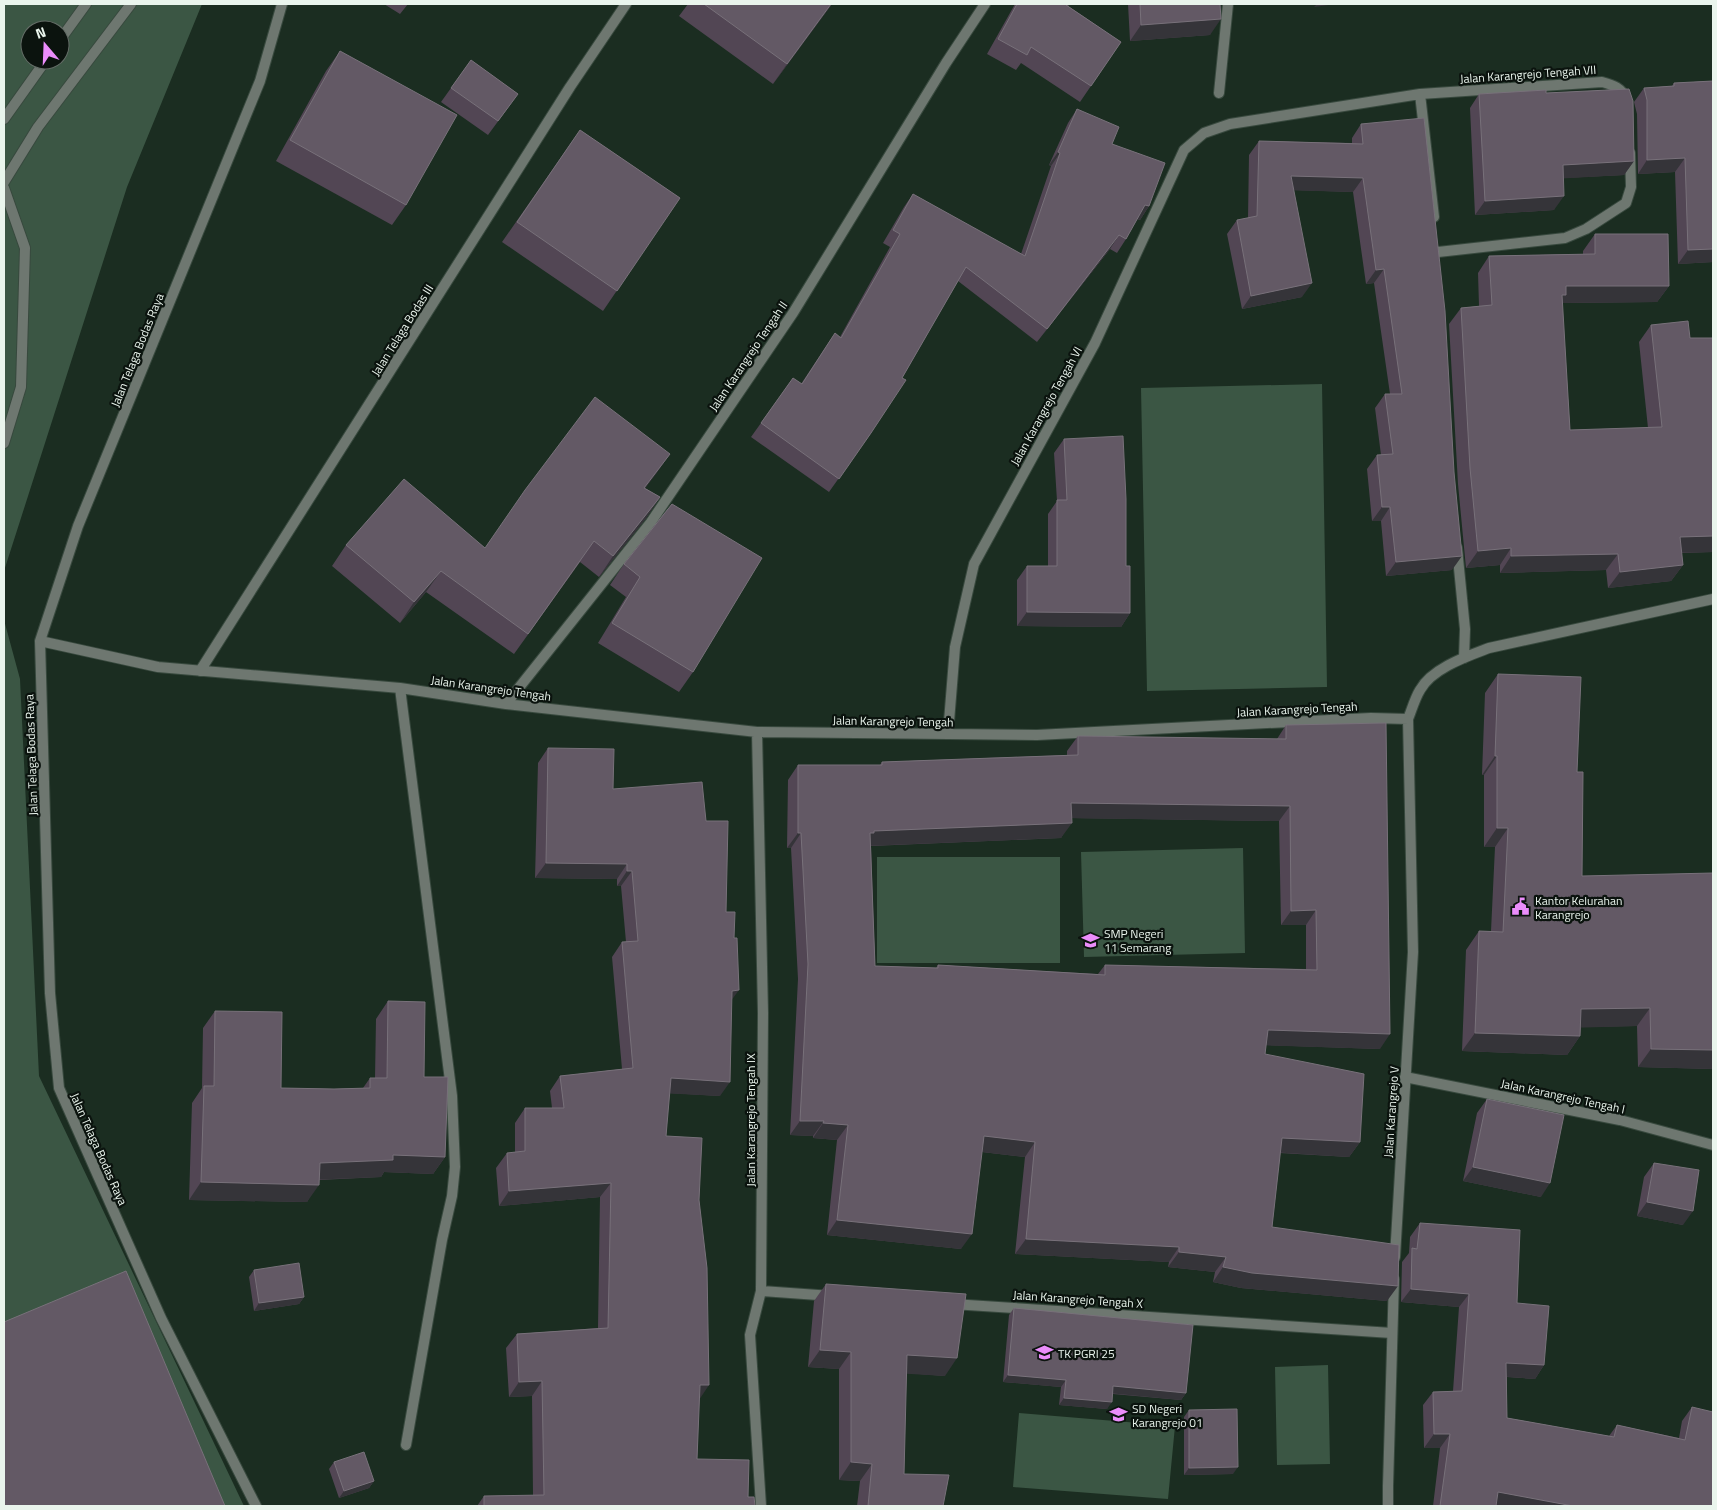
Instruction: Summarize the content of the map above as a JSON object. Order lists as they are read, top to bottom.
{
  "streets": {
    "street": [
      "Jalan Karangrejo Tengah VII",
      "Jalan Telaga Bodas III",
      "Jalan Telaga Bodas Raya",
      "Jalan Karangrejo Tengah II",
      "Jalan Karangrejo Tengah VI",
      "Jalan Karangrejo Tengah",
      "Jalan Karangrejo Tengah I",
      "Jalan Karangrejo V",
      "Jalan Karangrejo Tengah IX",
      "Jalan Karangrejo Tengah X"
    ]
  },
  "crossings": [
    ["Jalan Karangrejo Tengah VII", "Jalan Karangrejo Tengah VI"],
    ["Jalan Telaga Bodas III", "Jalan Karangrejo Tengah"],
    ["Jalan Telaga Bodas Raya", "Jalan Karangrejo Tengah"],
    ["Jalan Karangrejo Tengah II", "Jalan Karangrejo Tengah"],
    ["Jalan Karangrejo Tengah VI", "Jalan Karangrejo Tengah"],
    ["Jalan Karangrejo Tengah", "Jalan Karangrejo V"],
    ["Jalan Karangrejo Tengah", "Jalan Karangrejo Tengah IX"],
    ["Jalan Karangrejo Tengah I", "Jalan Karangrejo V"],
    ["Jalan Karangrejo V", "Jalan Karangrejo Tengah X"]
  ],
  "places": {
    "public building": ["Kantor Kelurahan Karangrejo"],
    "school or university": ["SMP Negeri 11 Semarang", "TK PGRI 25", "SD Negeri Karangrejo 01"]
  },
  "north": "top"
}
